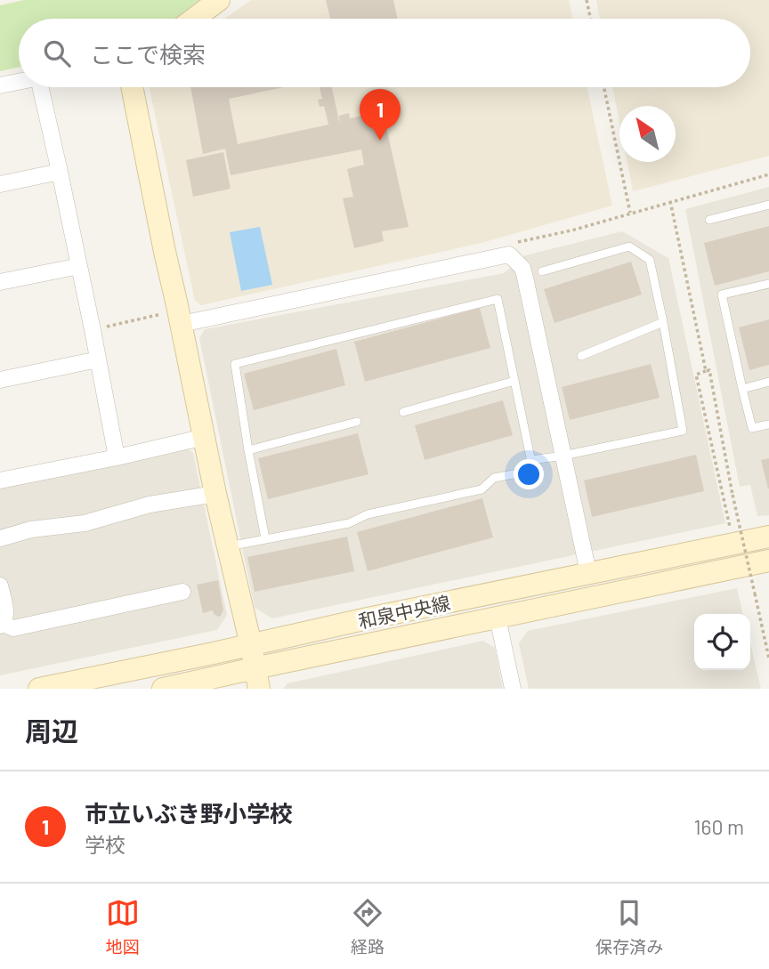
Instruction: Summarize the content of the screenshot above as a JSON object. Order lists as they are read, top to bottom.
{
  "streets": {
    "street": ["和泉中央線"]
  },
  "north": "top left",
  "page": {
    "search": "ここで検索",
    "pins": "1",
    "heading": "周辺",
    "list": [
      {
        "mark": "1",
        "name": "市立いぶき野小学校",
        "note": "学校",
        "value": "160 m"
      }
    ],
    "nav": ["地図", "経路", "保存済み"]
  }
}
